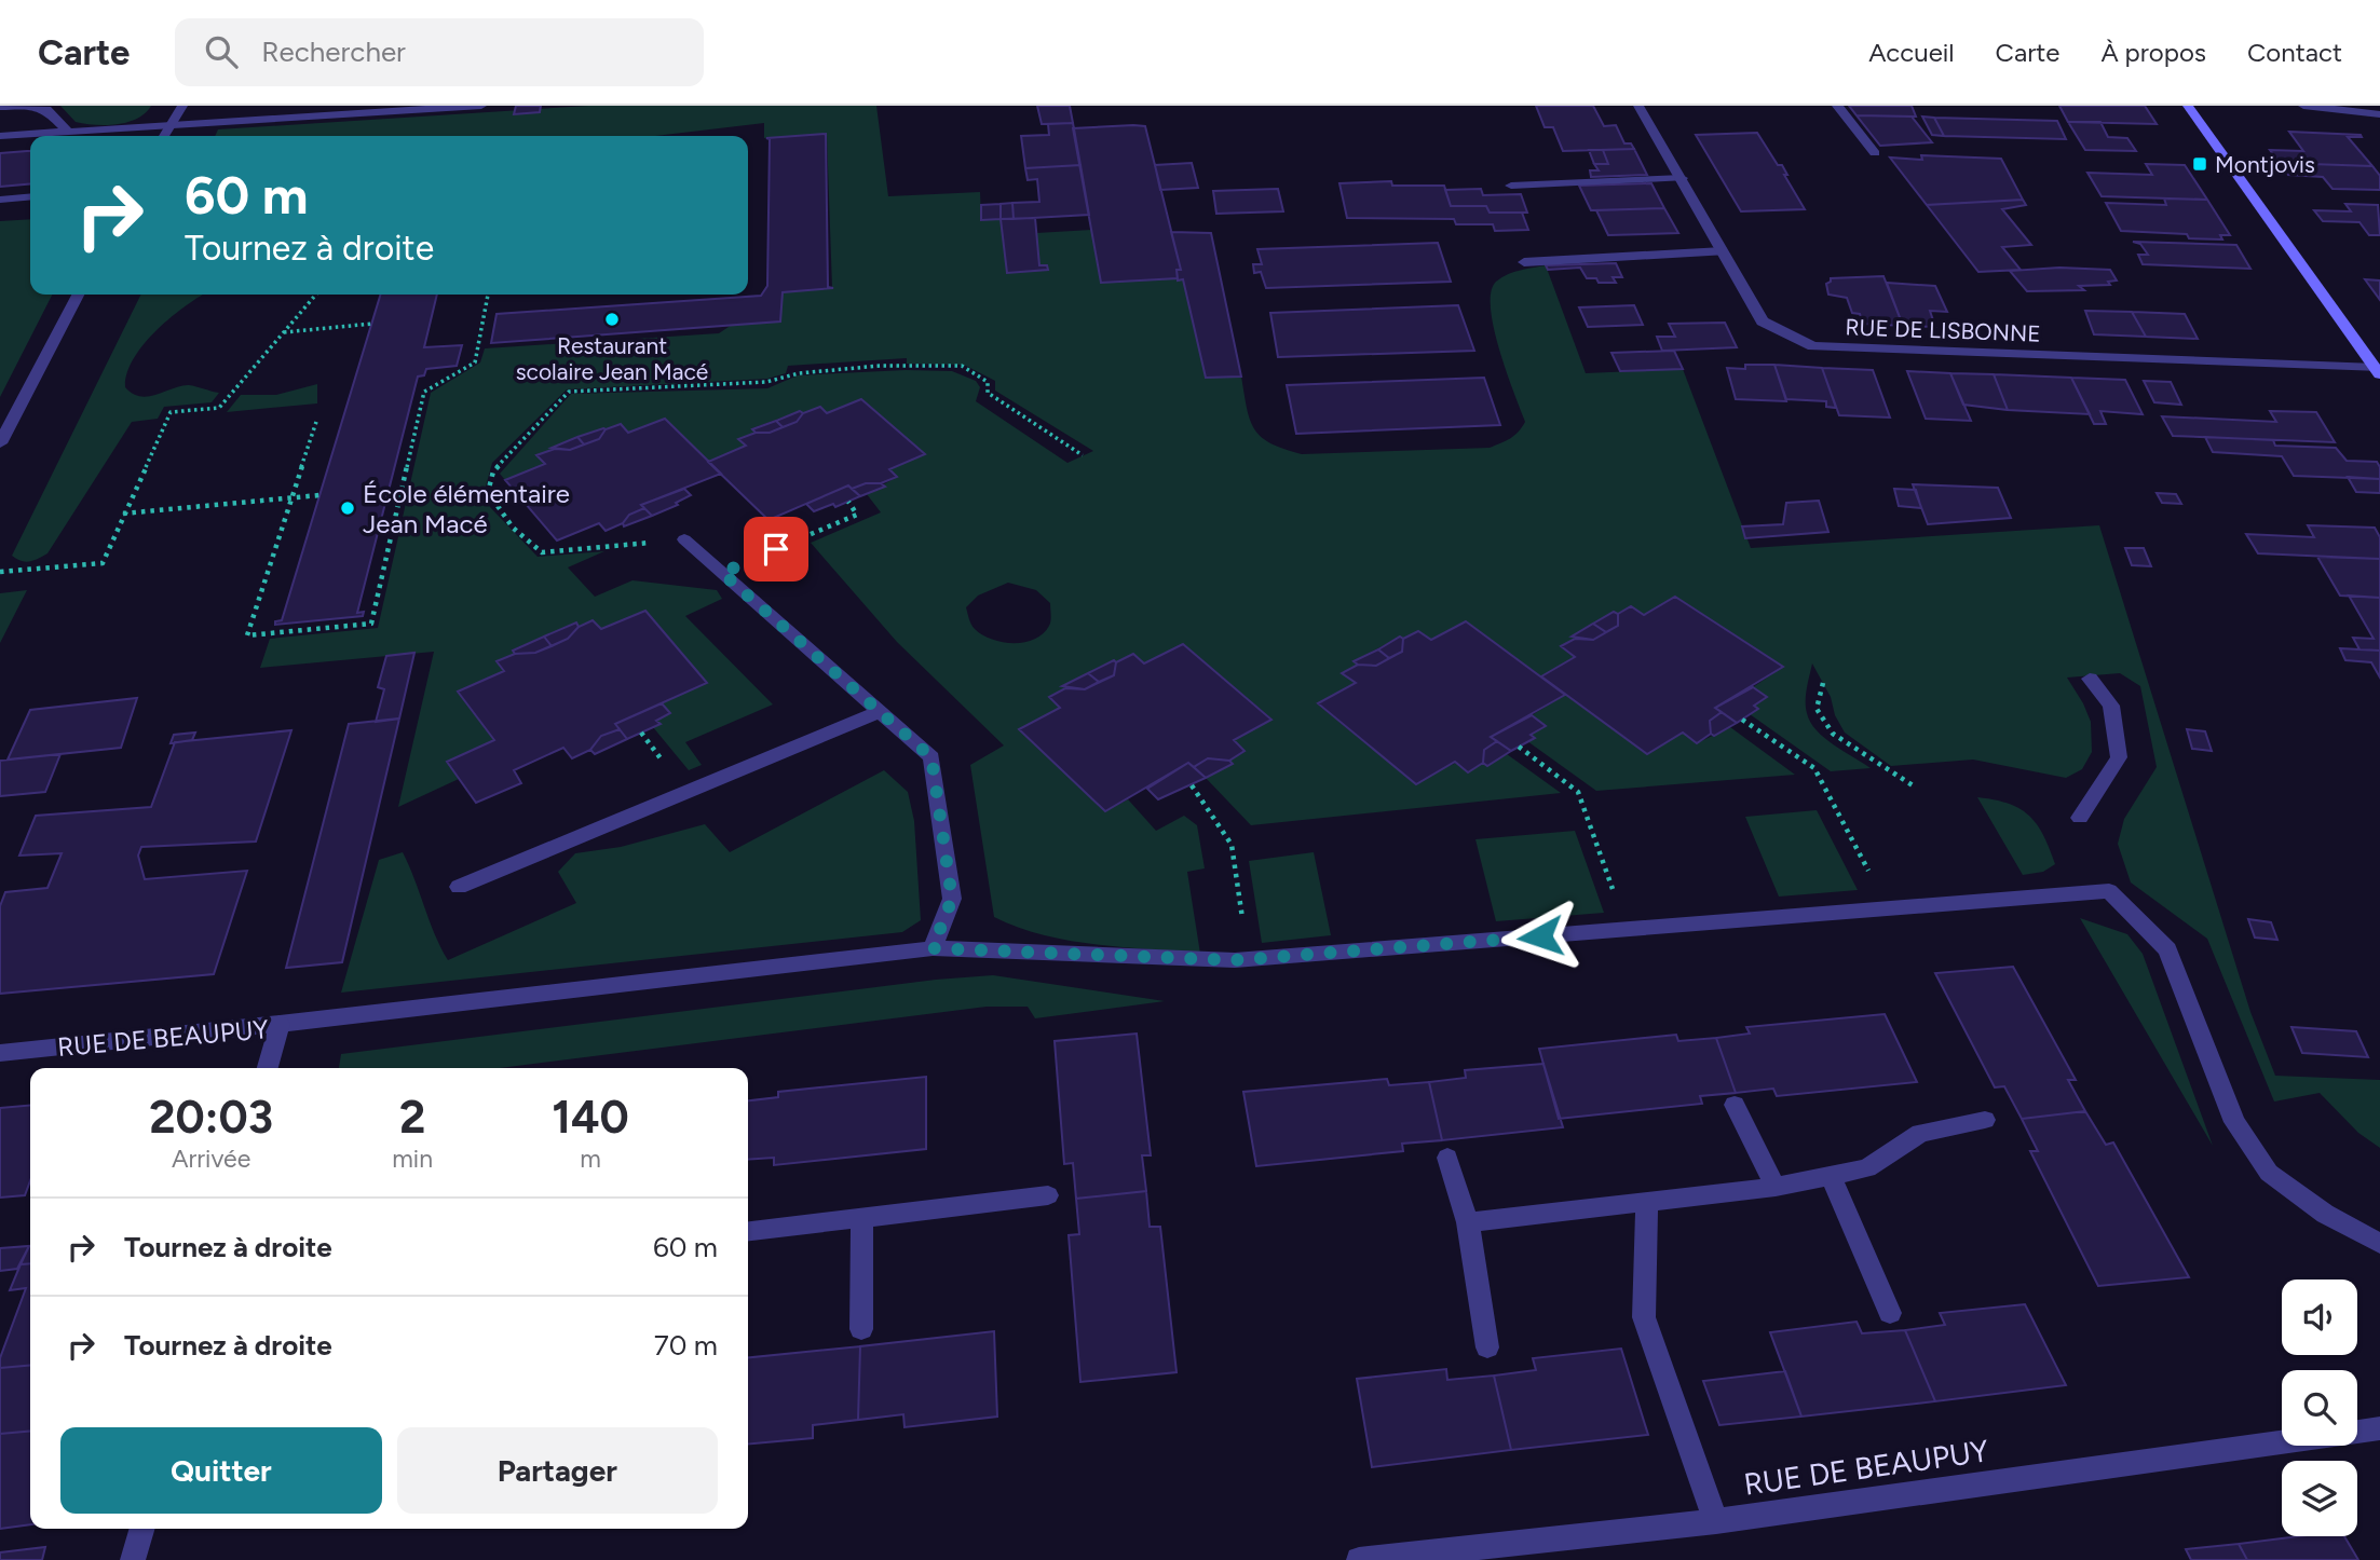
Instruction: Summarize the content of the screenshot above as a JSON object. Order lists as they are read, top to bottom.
{
  "streets": {
    "street": ["RUE DE LISBONNE", "RUE DE BEAUPUY"]
  },
  "places": {
    "transit": ["Montjovis"],
    "other": ["Restaurant scolaire Jean Macé", "École élémentaire Jean Macé"]
  },
  "page": {
    "header": "Carte",
    "search": "Rechercher",
    "nav": [
      "Accueil",
      "Carte",
      "À propos",
      "Contact"
    ],
    "turn": ["60 m", "Tournez à droite"],
    "eta": [
      "20:03",
      "Arrivée",
      "2",
      "min",
      "140",
      "m"
    ],
    "list": [
      {
        "name": "Tournez à droite",
        "value": "60 m"
      },
      {
        "name": "Tournez à droite",
        "value": "70 m"
      }
    ],
    "buttons": ["Quitter", "Partager"]
  }
}
